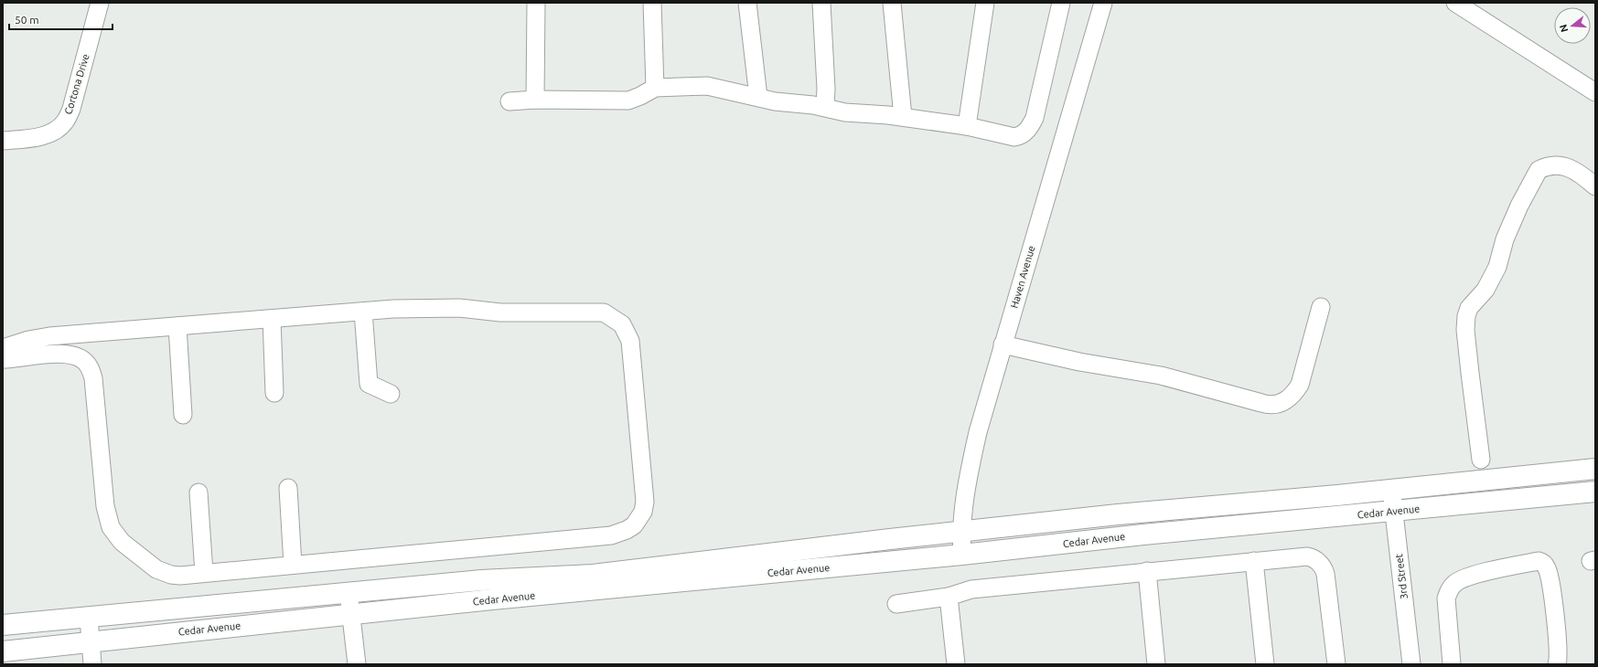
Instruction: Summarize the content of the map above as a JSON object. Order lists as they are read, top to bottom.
{
  "streets": {
    "main road": ["Cedar Avenue"],
    "street": ["Cortona Drive", "Haven Avenue", "3rd Street"]
  },
  "crossings": [
    ["Haven Avenue", "Cedar Avenue"],
    ["Cedar Avenue", "3rd Street"]
  ],
  "scale_bar": "50 m",
  "north": "left"
}
